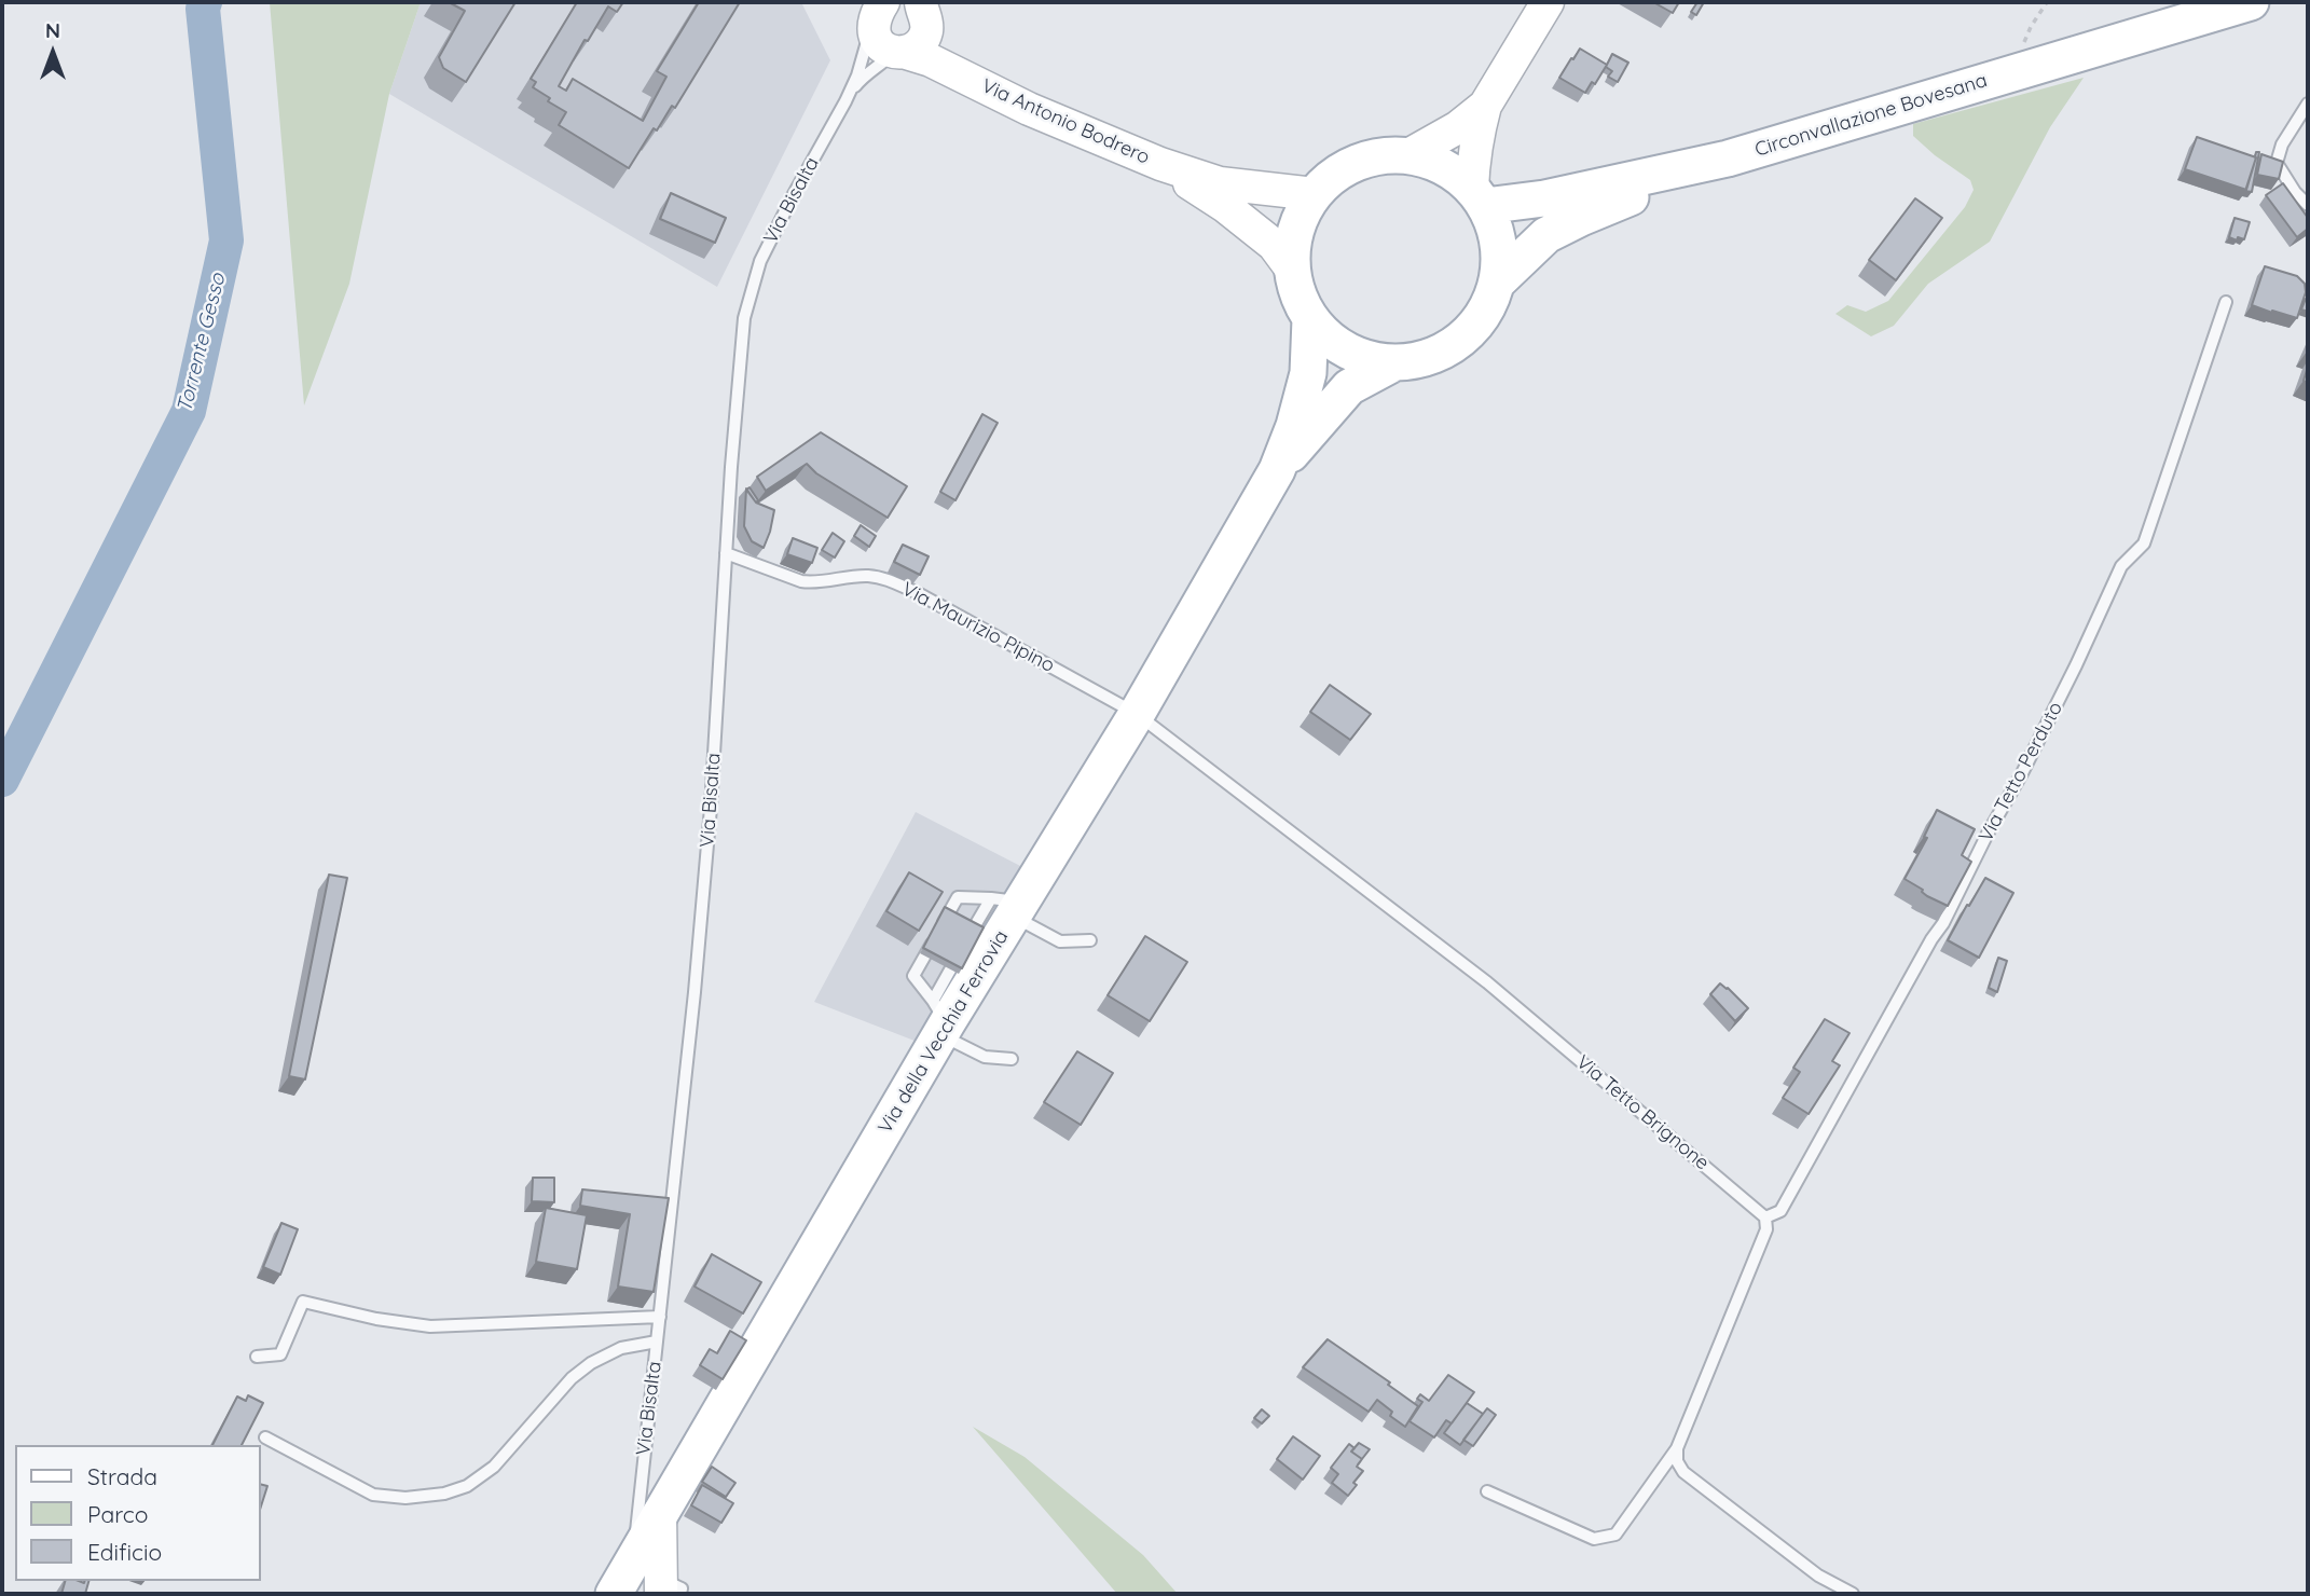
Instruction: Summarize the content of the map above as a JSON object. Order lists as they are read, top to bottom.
{
  "streets": {
    "main road": [
      "Circonvallazione Bovesana",
      "Via Antonio Bodrero",
      "Via Bisalta",
      "Via della Vecchia Ferrovia"
    ],
    "lane": ["Via Maurizio Pipino", "Via Tetto Perduto", "Via Tetto Brignone"]
  },
  "crossings": [
    ["Circonvallazione Bovesana", "Via Antonio Bodrero"],
    ["Circonvallazione Bovesana", "Via della Vecchia Ferrovia"],
    ["Via Antonio Bodrero", "Via Bisalta"],
    ["Via Antonio Bodrero", "Via della Vecchia Ferrovia"],
    ["Via Bisalta", "Via Maurizio Pipino"],
    ["Via Bisalta", "Via della Vecchia Ferrovia"],
    ["Via Maurizio Pipino", "Via della Vecchia Ferrovia"],
    ["Via Maurizio Pipino", "Via Tetto Brignone"],
    ["Via Tetto Perduto", "Via Tetto Brignone"],
    ["Via della Vecchia Ferrovia", "Via Tetto Brignone"]
  ],
  "water": ["Torrente Gesso"],
  "legend": ["Strada", "Parco", "Edificio"],
  "north": "top"
}
